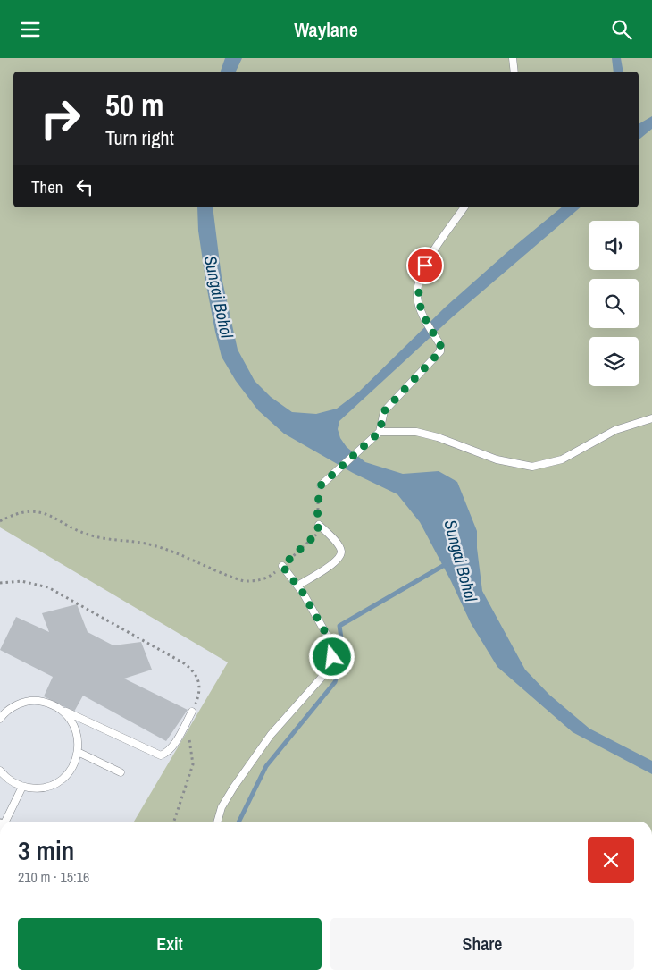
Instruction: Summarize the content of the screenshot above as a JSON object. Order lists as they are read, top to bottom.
{
  "water": ["Sungai Bohol"],
  "page": {
    "header": "Waylane",
    "turn": ["50 m", "Turn right"],
    "then": "Then",
    "heading": ["3 min", "210 m · 15:16"],
    "buttons": ["Exit", "Share"]
  }
}
